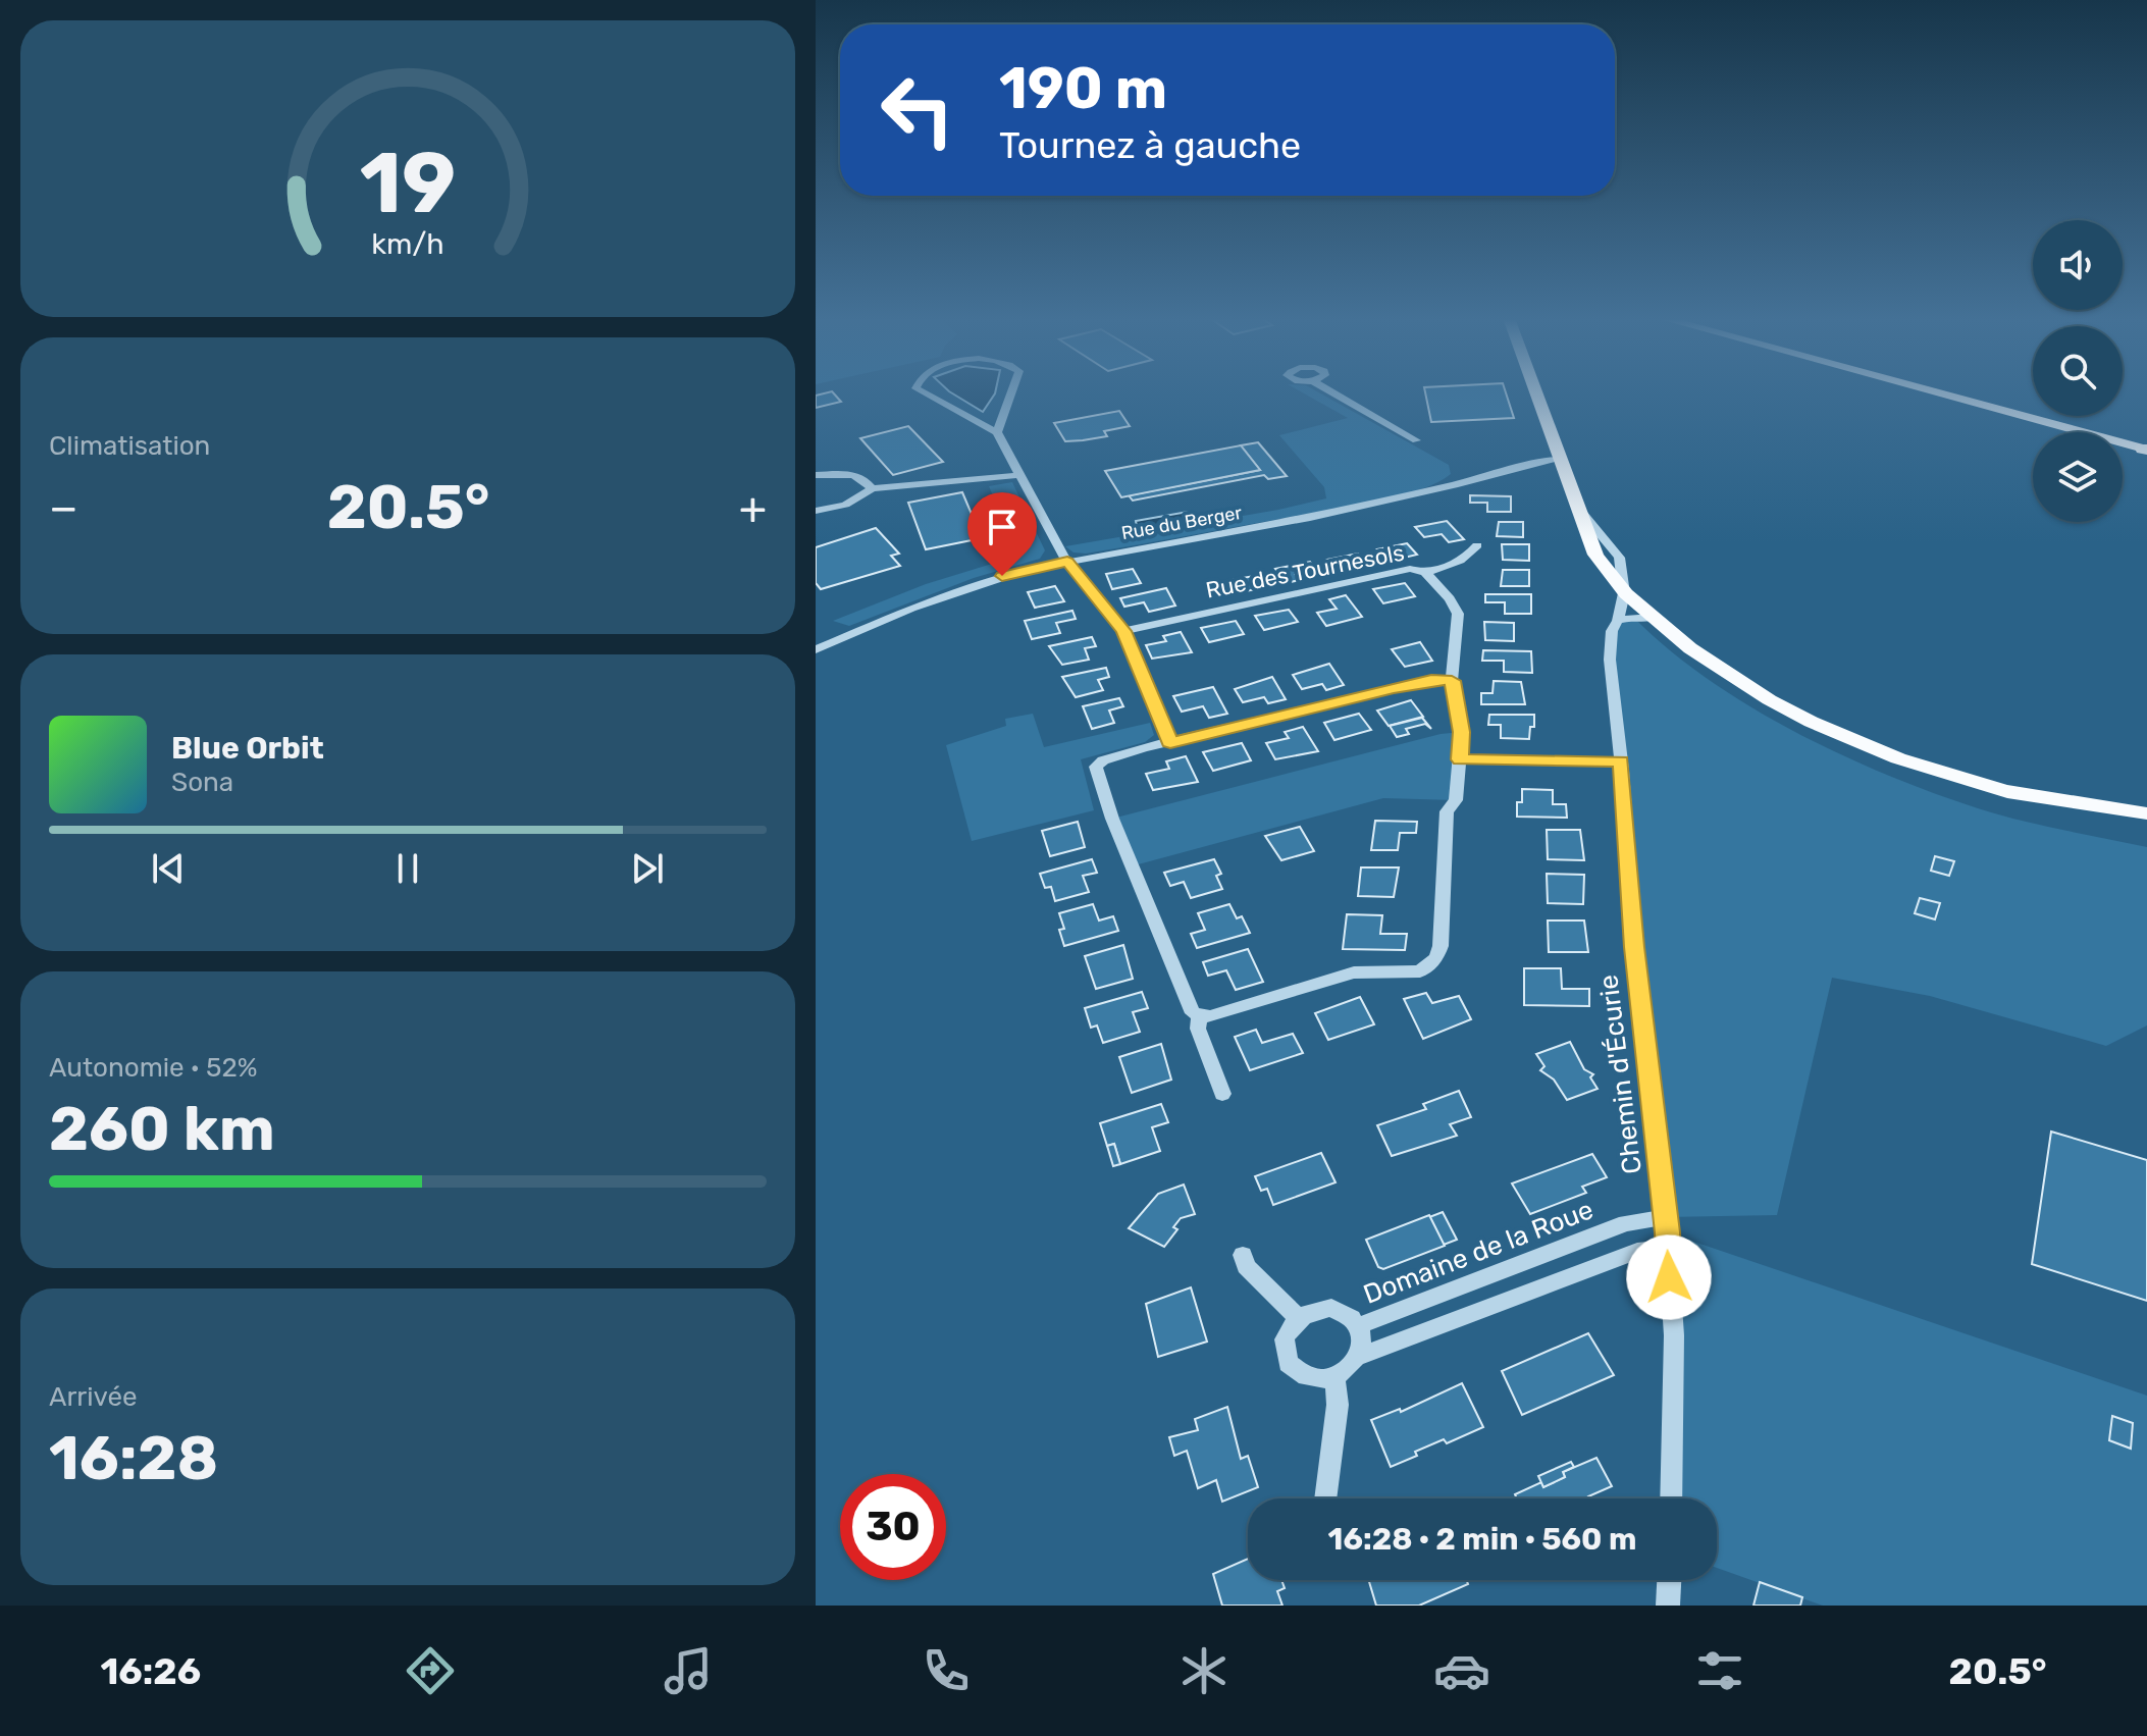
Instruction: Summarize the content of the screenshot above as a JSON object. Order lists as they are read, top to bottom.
{
  "streets": {
    "street": [
      "Rue du Berger",
      "Rue des Tournesols",
      "Chemin d'Écurie",
      "Domaine de la Roue"
    ]
  },
  "crossings": [
    ["Chemin d'Écurie", "Domaine de la Roue"]
  ],
  "page": {
    "turn": ["190 m", "Tournez à gauche"],
    "tile": [
      "Climatisation",
      ["Autonomie · 52%", "260 km"],
      ["Arrivée", "16:28"]
    ],
    "heat": ["−", "20.5°", "+"],
    "song": ["Blue Orbit", "Sona"],
    "limit": "30",
    "trip": "16:28 · 2 min · 560 m",
    "tabs": ["16:26", "20.5°"],
    "gauge": ["19", "km/h"]
  }
}
